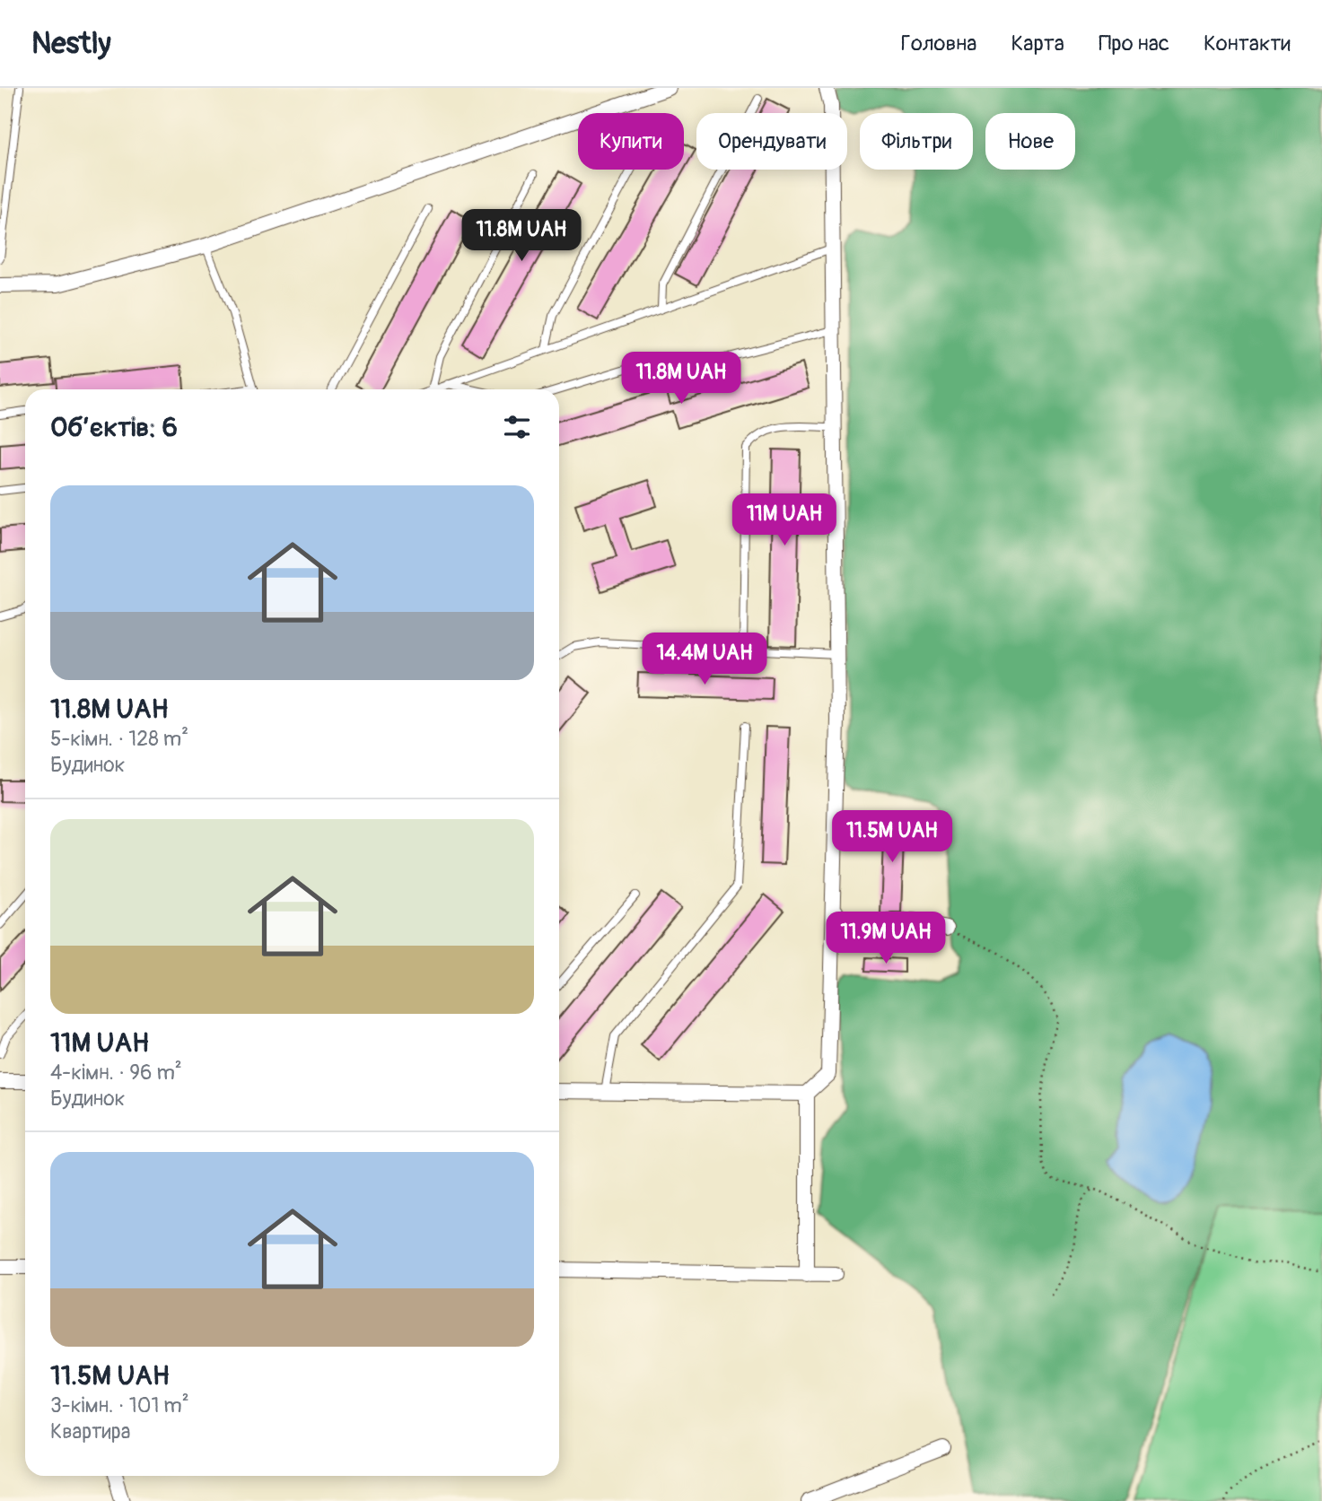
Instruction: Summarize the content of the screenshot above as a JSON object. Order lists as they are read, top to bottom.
{
  "page": {
    "header": "Nestly",
    "nav": [
      "Головна",
      "Карта",
      "Про нас",
      "Контакти"
    ],
    "chip": [
      "Купити",
      "Орендувати",
      "Фільтри",
      "Нове"
    ],
    "price": [
      "11.8M UAH",
      "11.8M UAH",
      "11M UAH",
      "14.4M UAH",
      "11.5M UAH",
      "11.9M UAH"
    ],
    "heading": "Об’єктів: 6",
    "list": [
      {
        "name": "11.8M UAH",
        "note": "5-кімн. · 128 m² · Будинок"
      },
      {
        "name": "11M UAH",
        "note": "4-кімн. · 96 m² · Будинок"
      },
      {
        "name": "11.5M UAH",
        "note": "3-кімн. · 101 m² · Квартира"
      }
    ]
  }
}
